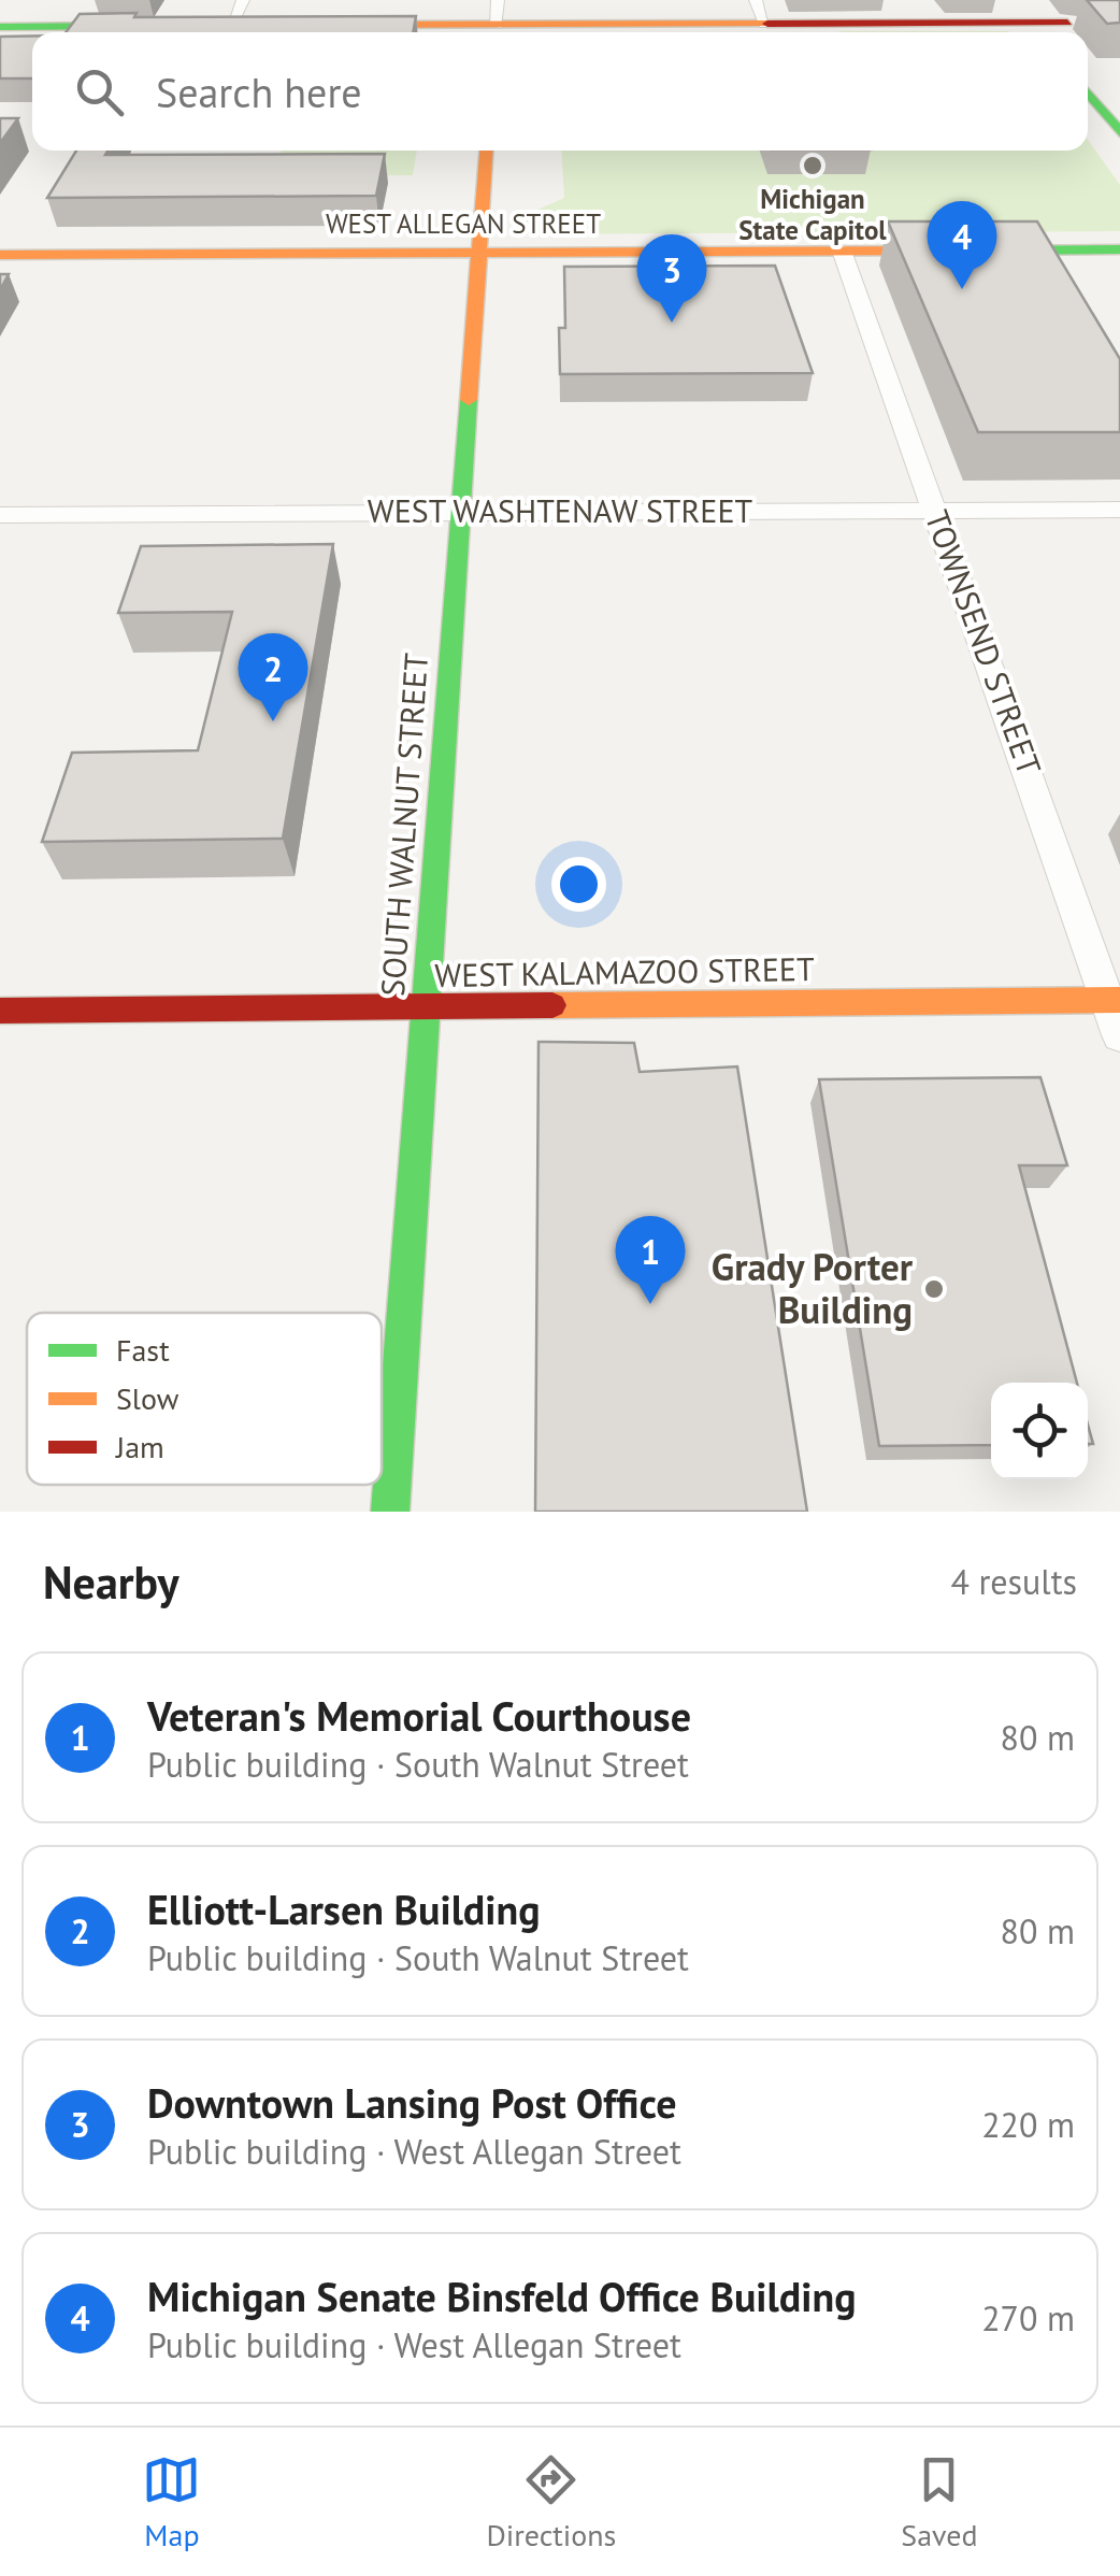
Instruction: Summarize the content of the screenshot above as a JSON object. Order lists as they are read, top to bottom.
{
  "streets": {
    "main road": ["WEST ALLEGAN STREET", "SOUTH WALNUT STREET", "WEST KALAMAZOO STREET"],
    "street": ["WEST WASHTENAW STREET", "TOWNSEND STREET"]
  },
  "crossings": [
    ["WEST ALLEGAN STREET", "TOWNSEND STREET"],
    ["WEST ALLEGAN STREET", "SOUTH WALNUT STREET"],
    ["WEST WASHTENAW STREET", "TOWNSEND STREET"],
    ["WEST WASHTENAW STREET", "SOUTH WALNUT STREET"],
    ["TOWNSEND STREET", "WEST KALAMAZOO STREET"],
    ["SOUTH WALNUT STREET", "WEST KALAMAZOO STREET"]
  ],
  "places": ["Michigan State Capitol", "Grady Porter Building"],
  "legend": ["Fast", "Slow", "Jam"],
  "page": {
    "search": "Search here",
    "pins": [
      "4",
      "3",
      "2",
      "1"
    ],
    "heading": ["Nearby", "4 results"],
    "list": [
      {
        "mark": "1",
        "name": "Veteran's Memorial Courthouse",
        "note": "Public building · South Walnut Street",
        "value": "80 m"
      },
      {
        "mark": "2",
        "name": "Elliott-Larsen Building",
        "note": "Public building · South Walnut Street",
        "value": "80 m"
      },
      {
        "mark": "3",
        "name": "Downtown Lansing Post Office",
        "note": "Public building · West Allegan Street",
        "value": "220 m"
      },
      {
        "mark": "4",
        "name": "Michigan Senate Binsfeld Office Building",
        "note": "Public building · West Allegan Street",
        "value": "270 m"
      }
    ],
    "nav": ["Map", "Directions", "Saved"]
  }
}
